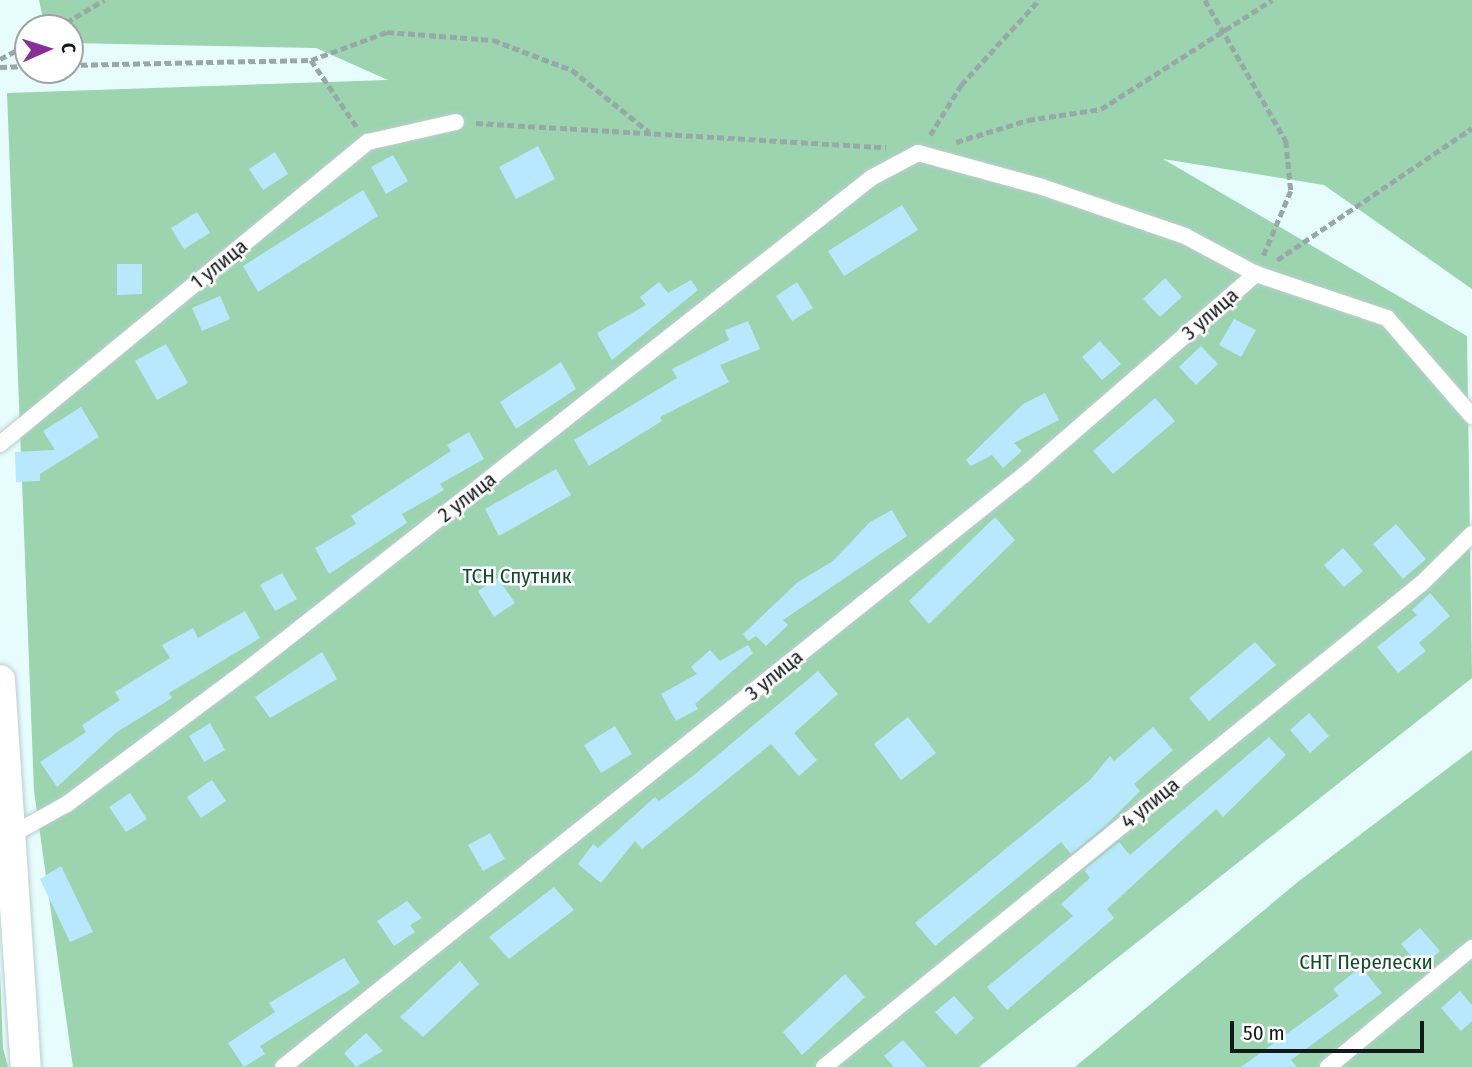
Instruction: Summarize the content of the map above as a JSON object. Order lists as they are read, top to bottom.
{
  "streets": {
    "lane": [
      "1 улица",
      "3 улица",
      "2 улица",
      "4 улица"
    ]
  },
  "parks": ["ТСН Спутник", "СНТ Перелески"],
  "scale_bar": "50 m",
  "north": "right"
}
